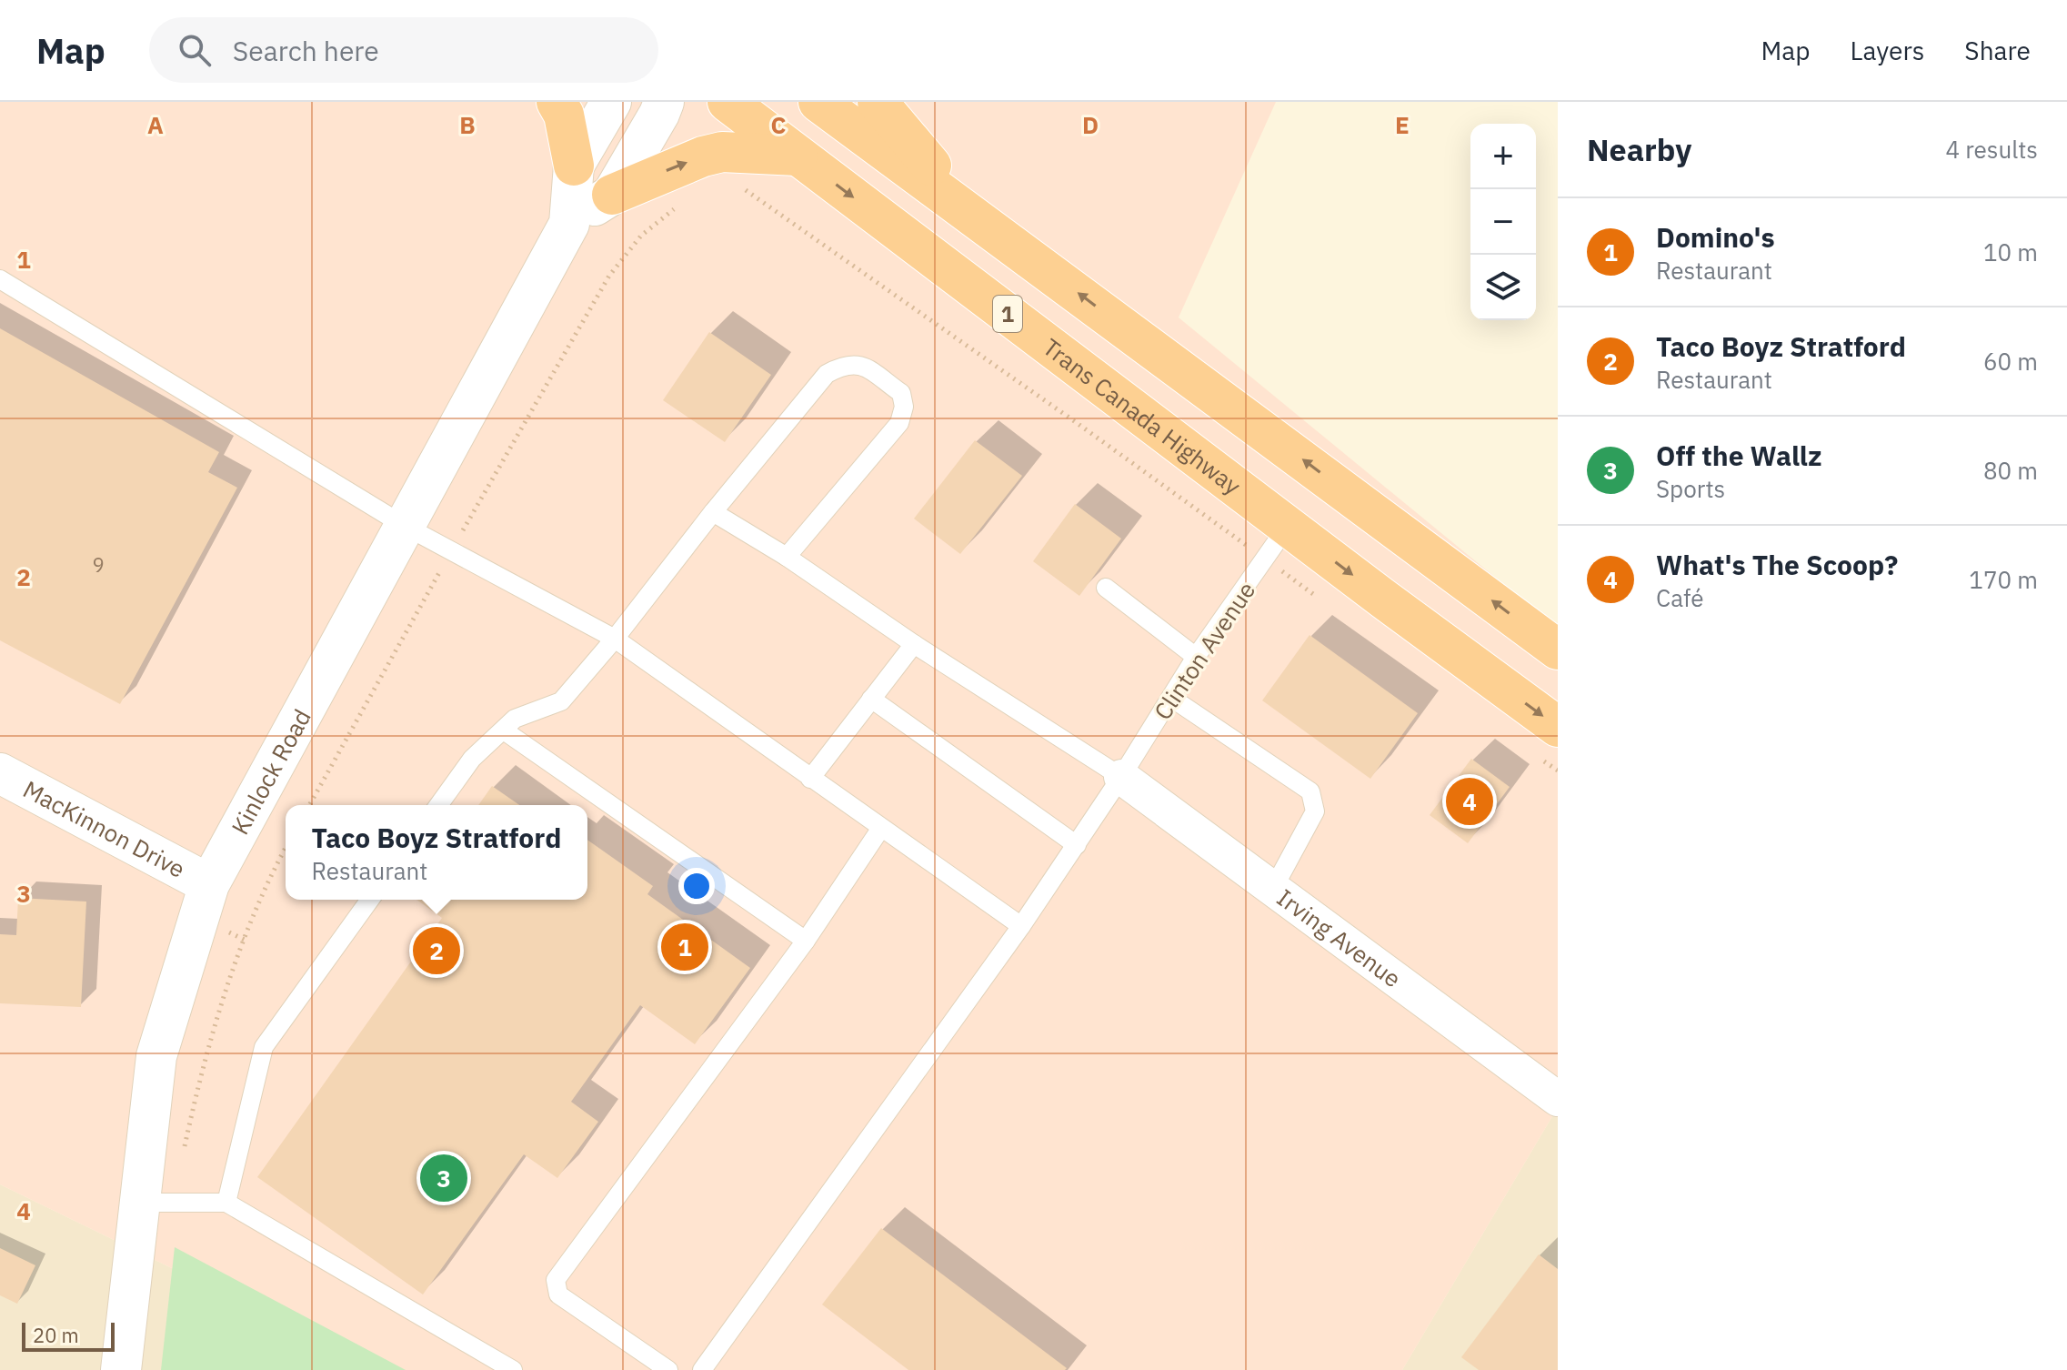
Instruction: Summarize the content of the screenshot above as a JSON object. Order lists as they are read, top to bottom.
{
  "streets": {
    "highway": ["1", "Trans Canada Highway"],
    "street": ["Kinlock Road", "MacKinnon Drive", "Irving Avenue"],
    "lane": ["Clinton Avenue"]
  },
  "crossings": [
    ["Trans Canada Highway", "Clinton Avenue"],
    ["Clinton Avenue", "Irving Avenue"],
    ["Kinlock Road", "MacKinnon Drive"]
  ],
  "house_numbers": ["9"],
  "scale_bar": "20 m",
  "page": {
    "header": "Map",
    "search": "Search here",
    "nav": ["Map", "Layers", "Share"],
    "heading": ["Nearby", "4 results"],
    "map_buttons": ["+", "−"],
    "list": [
      {
        "mark": "1",
        "name": "Domino's",
        "note": "Restaurant",
        "value": "10 m"
      },
      {
        "mark": "2",
        "name": "Taco Boyz Stratford",
        "note": "Restaurant",
        "value": "60 m"
      },
      {
        "mark": "3",
        "name": "Off the Wallz",
        "note": "Sports",
        "value": "80 m"
      },
      {
        "mark": "4",
        "name": "What's The Scoop?",
        "note": "Café",
        "value": "170 m"
      }
    ],
    "pins": [
      "4",
      "1",
      "2",
      "3"
    ],
    "popup": ["Taco Boyz Stratford", "Restaurant"],
    "scale": "20 m"
  },
  "grid": {
    "columns": [
      "A",
      "B",
      "C",
      "D",
      "E"
    ],
    "rows": [
      "1",
      "2",
      "3",
      "4"
    ]
  }
}
